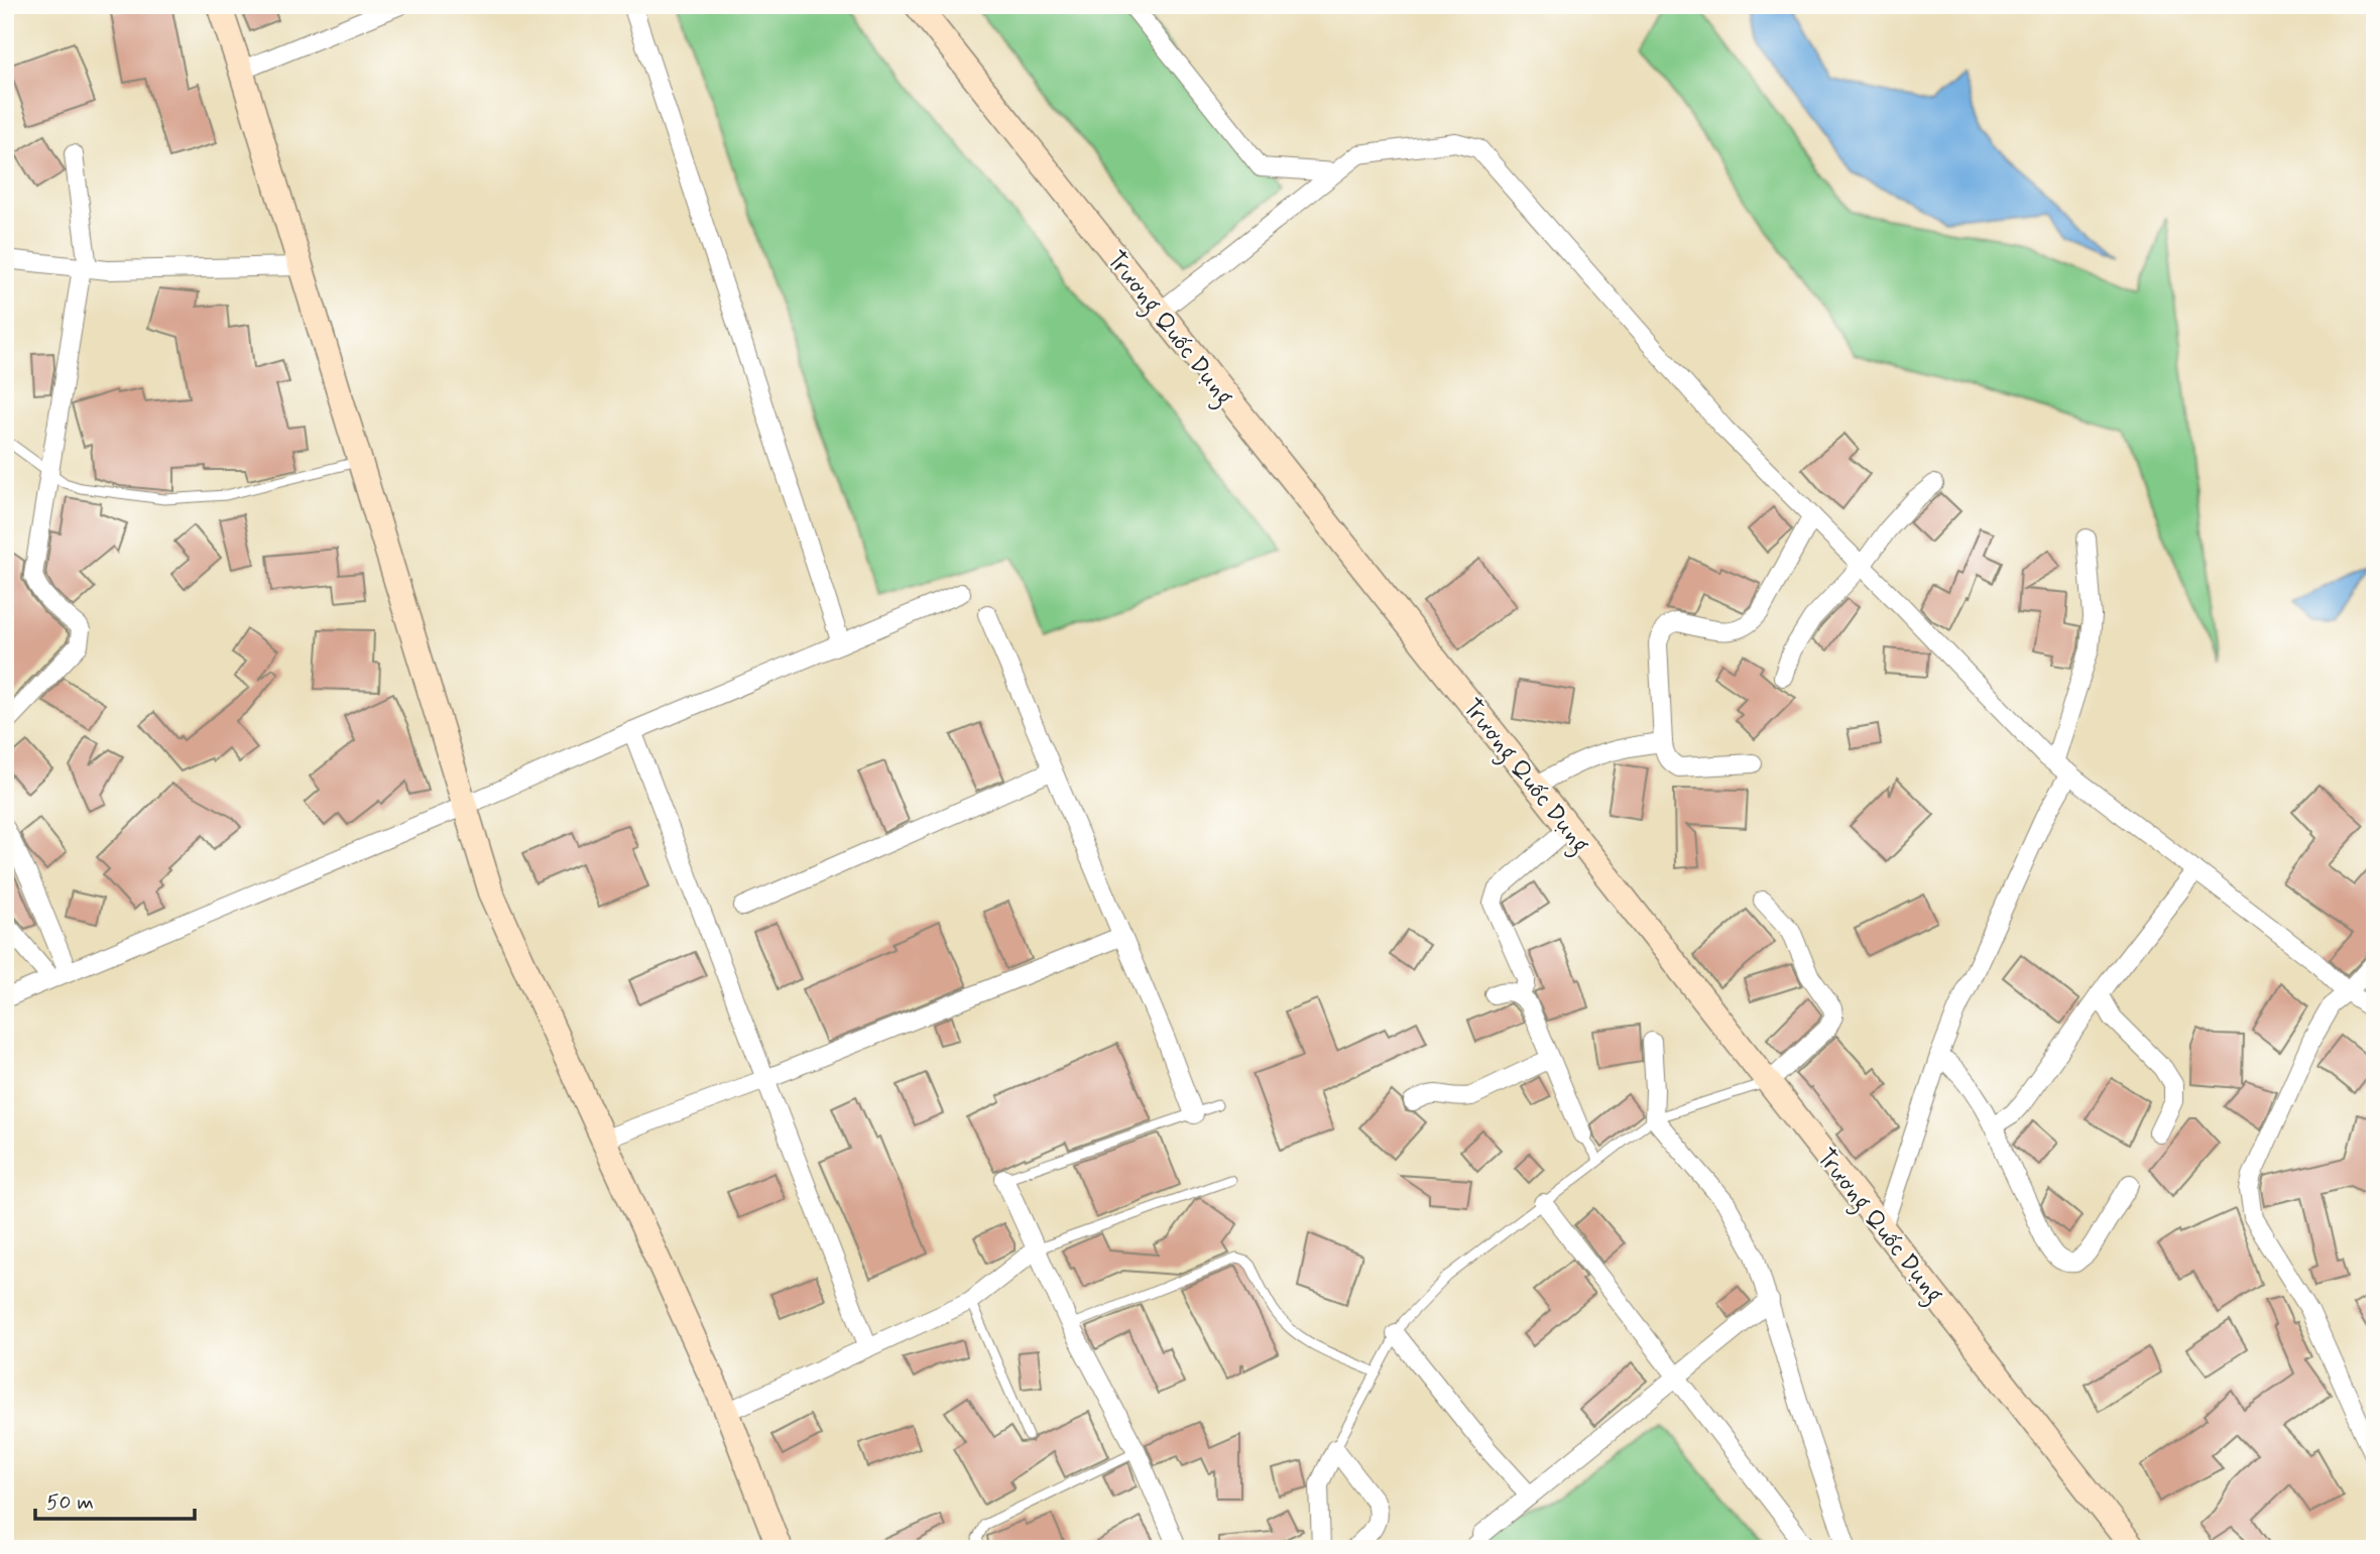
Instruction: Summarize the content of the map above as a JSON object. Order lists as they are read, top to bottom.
{
  "streets": {
    "street": ["Trương Quốc Dụng"]
  },
  "scale_bar": "50 m"
}
